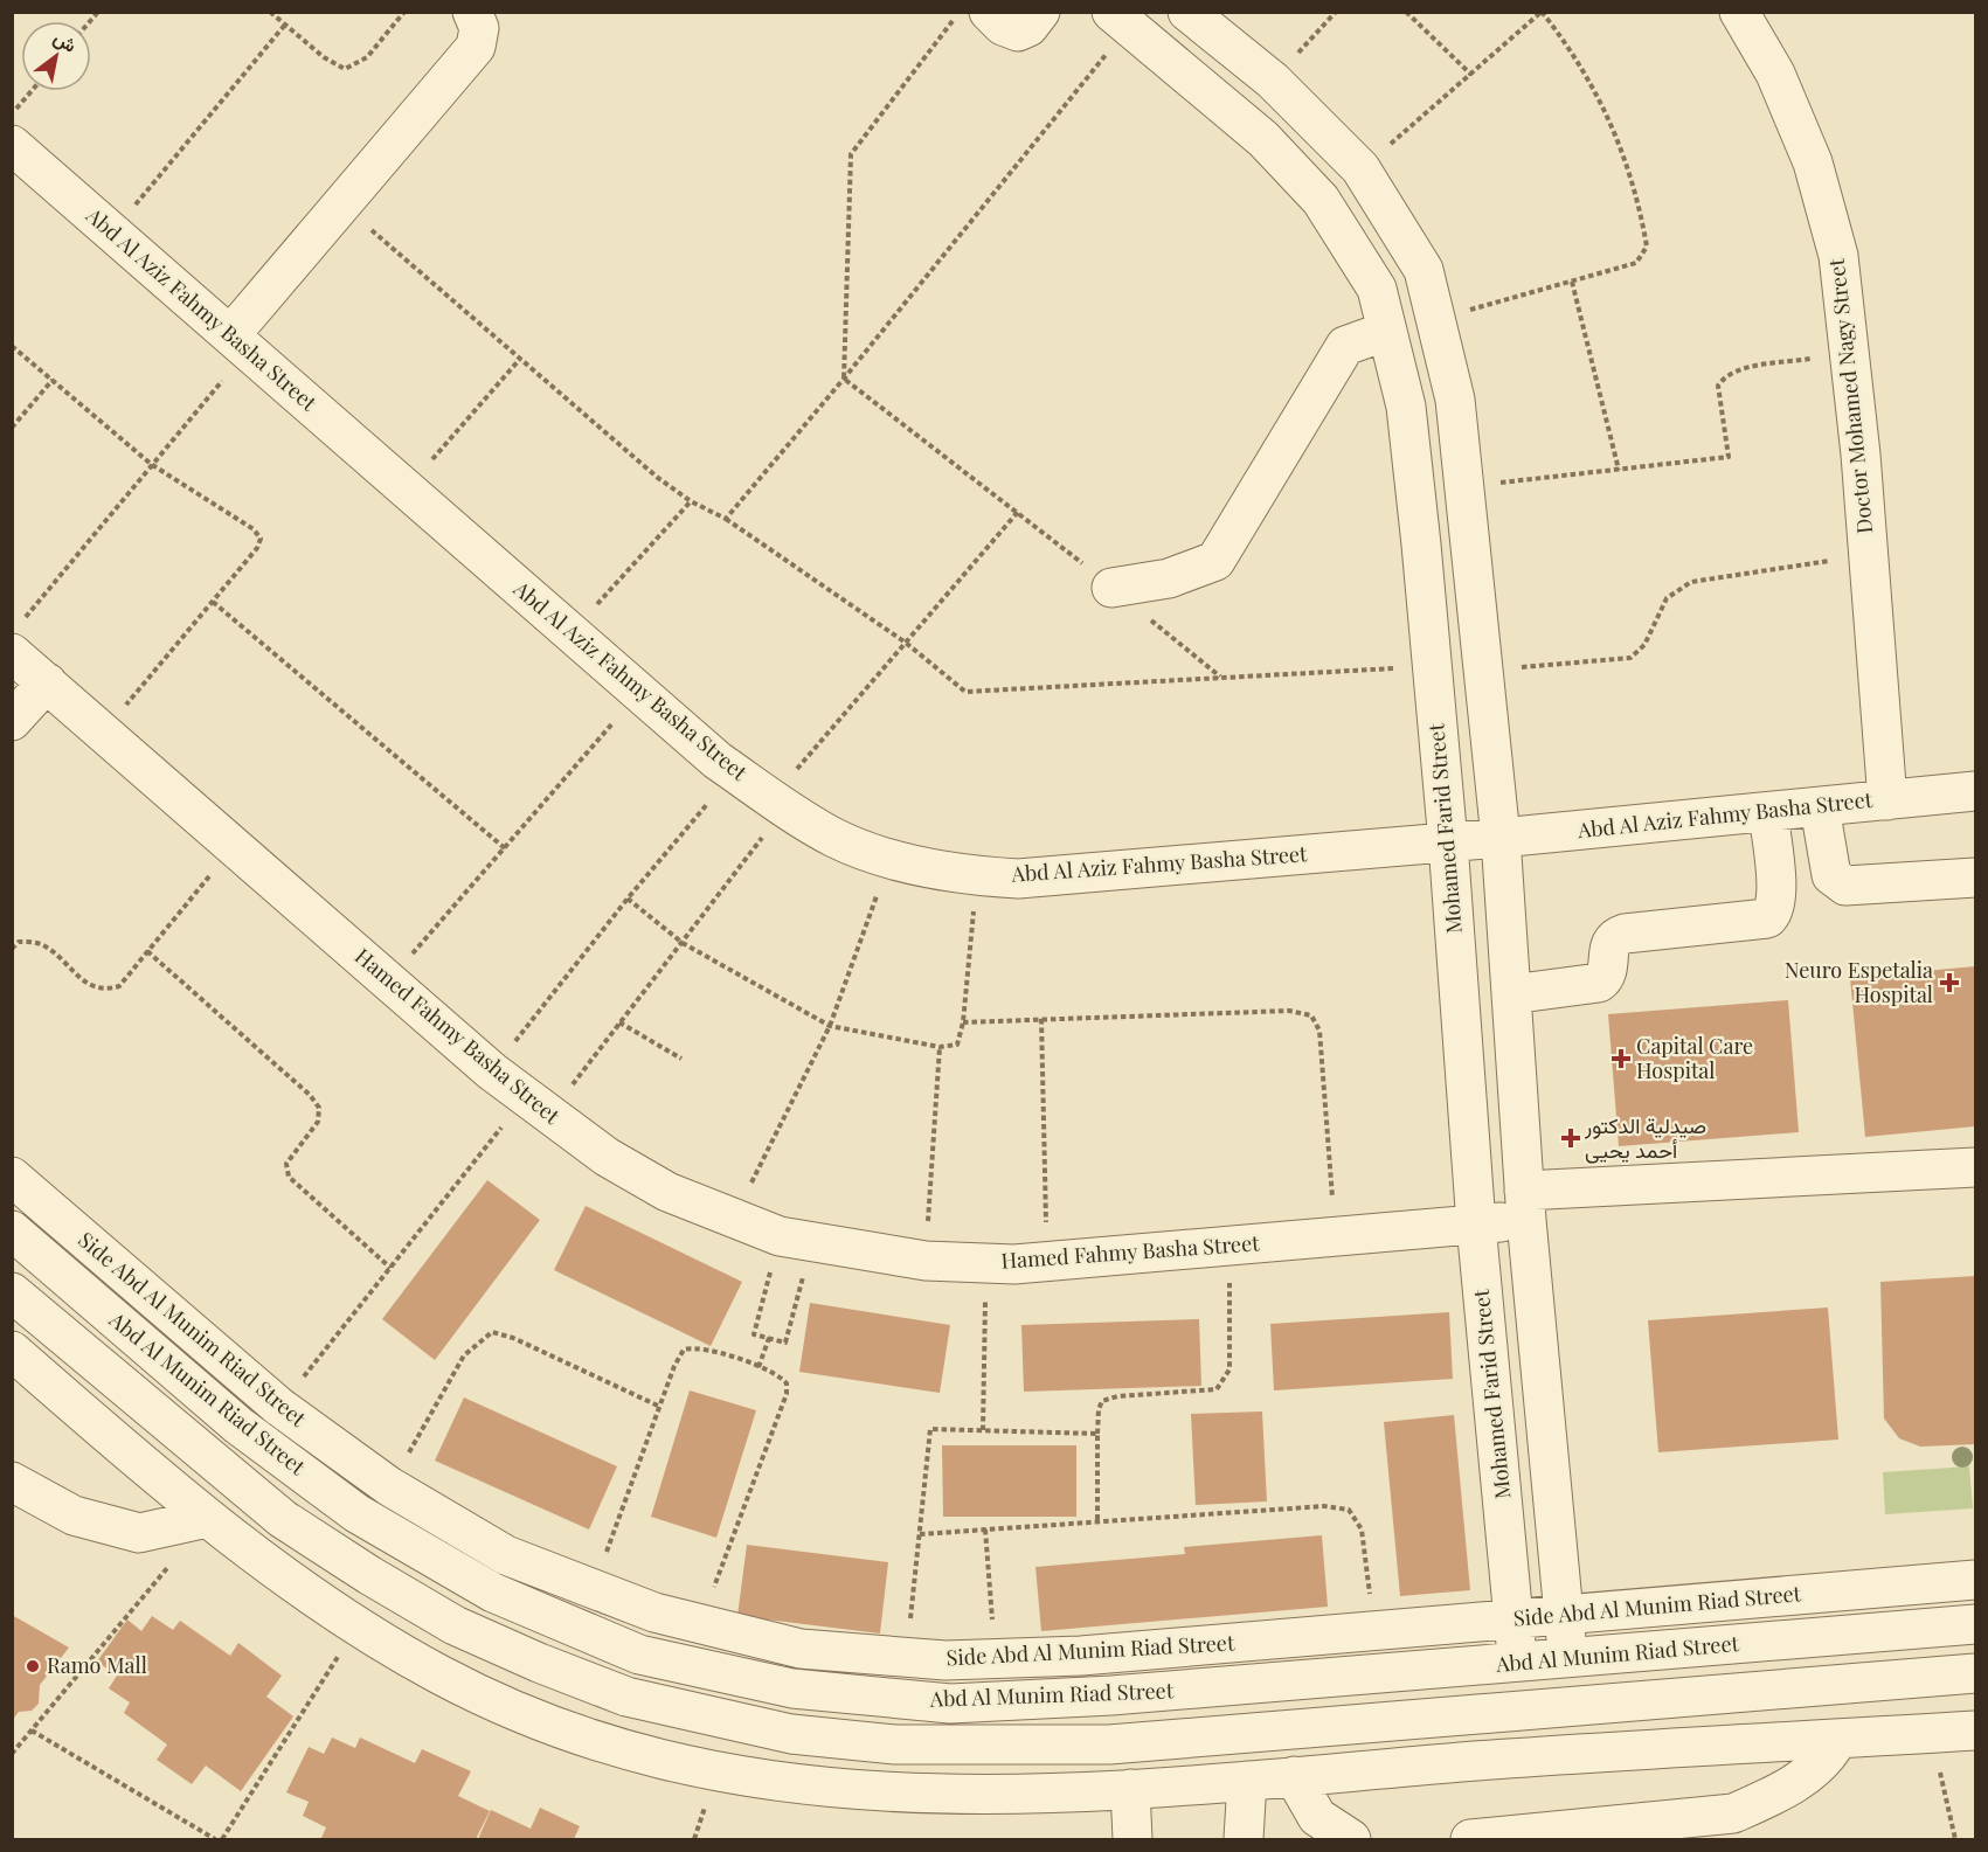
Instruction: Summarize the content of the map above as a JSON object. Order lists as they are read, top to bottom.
{
  "streets": {
    "street": [
      "Abd Al Aziz Fahmy Basha Street",
      "Doctor Mohamed Nagy Street",
      "Mohamed Farid Street",
      "Hamed Fahmy Basha Street",
      "Side Abd Al Munim Riad Street",
      "Abd Al Munim Riad Street"
    ]
  },
  "crossings": [
    ["Abd Al Aziz Fahmy Basha Street", "Doctor Mohamed Nagy Street"],
    ["Abd Al Aziz Fahmy Basha Street", "Mohamed Farid Street"],
    ["Mohamed Farid Street", "Hamed Fahmy Basha Street"],
    ["Mohamed Farid Street", "Side Abd Al Munim Riad Street"],
    ["Mohamed Farid Street", "Abd Al Munim Riad Street"]
  ],
  "places": {
    "health": ["Neuro Espetalia Hospital", "Capital Care Hospital", "صيدلية الدكتور أحمد يحيى"],
    "other": ["Ramo Mall"]
  },
  "north": "top right"
}
